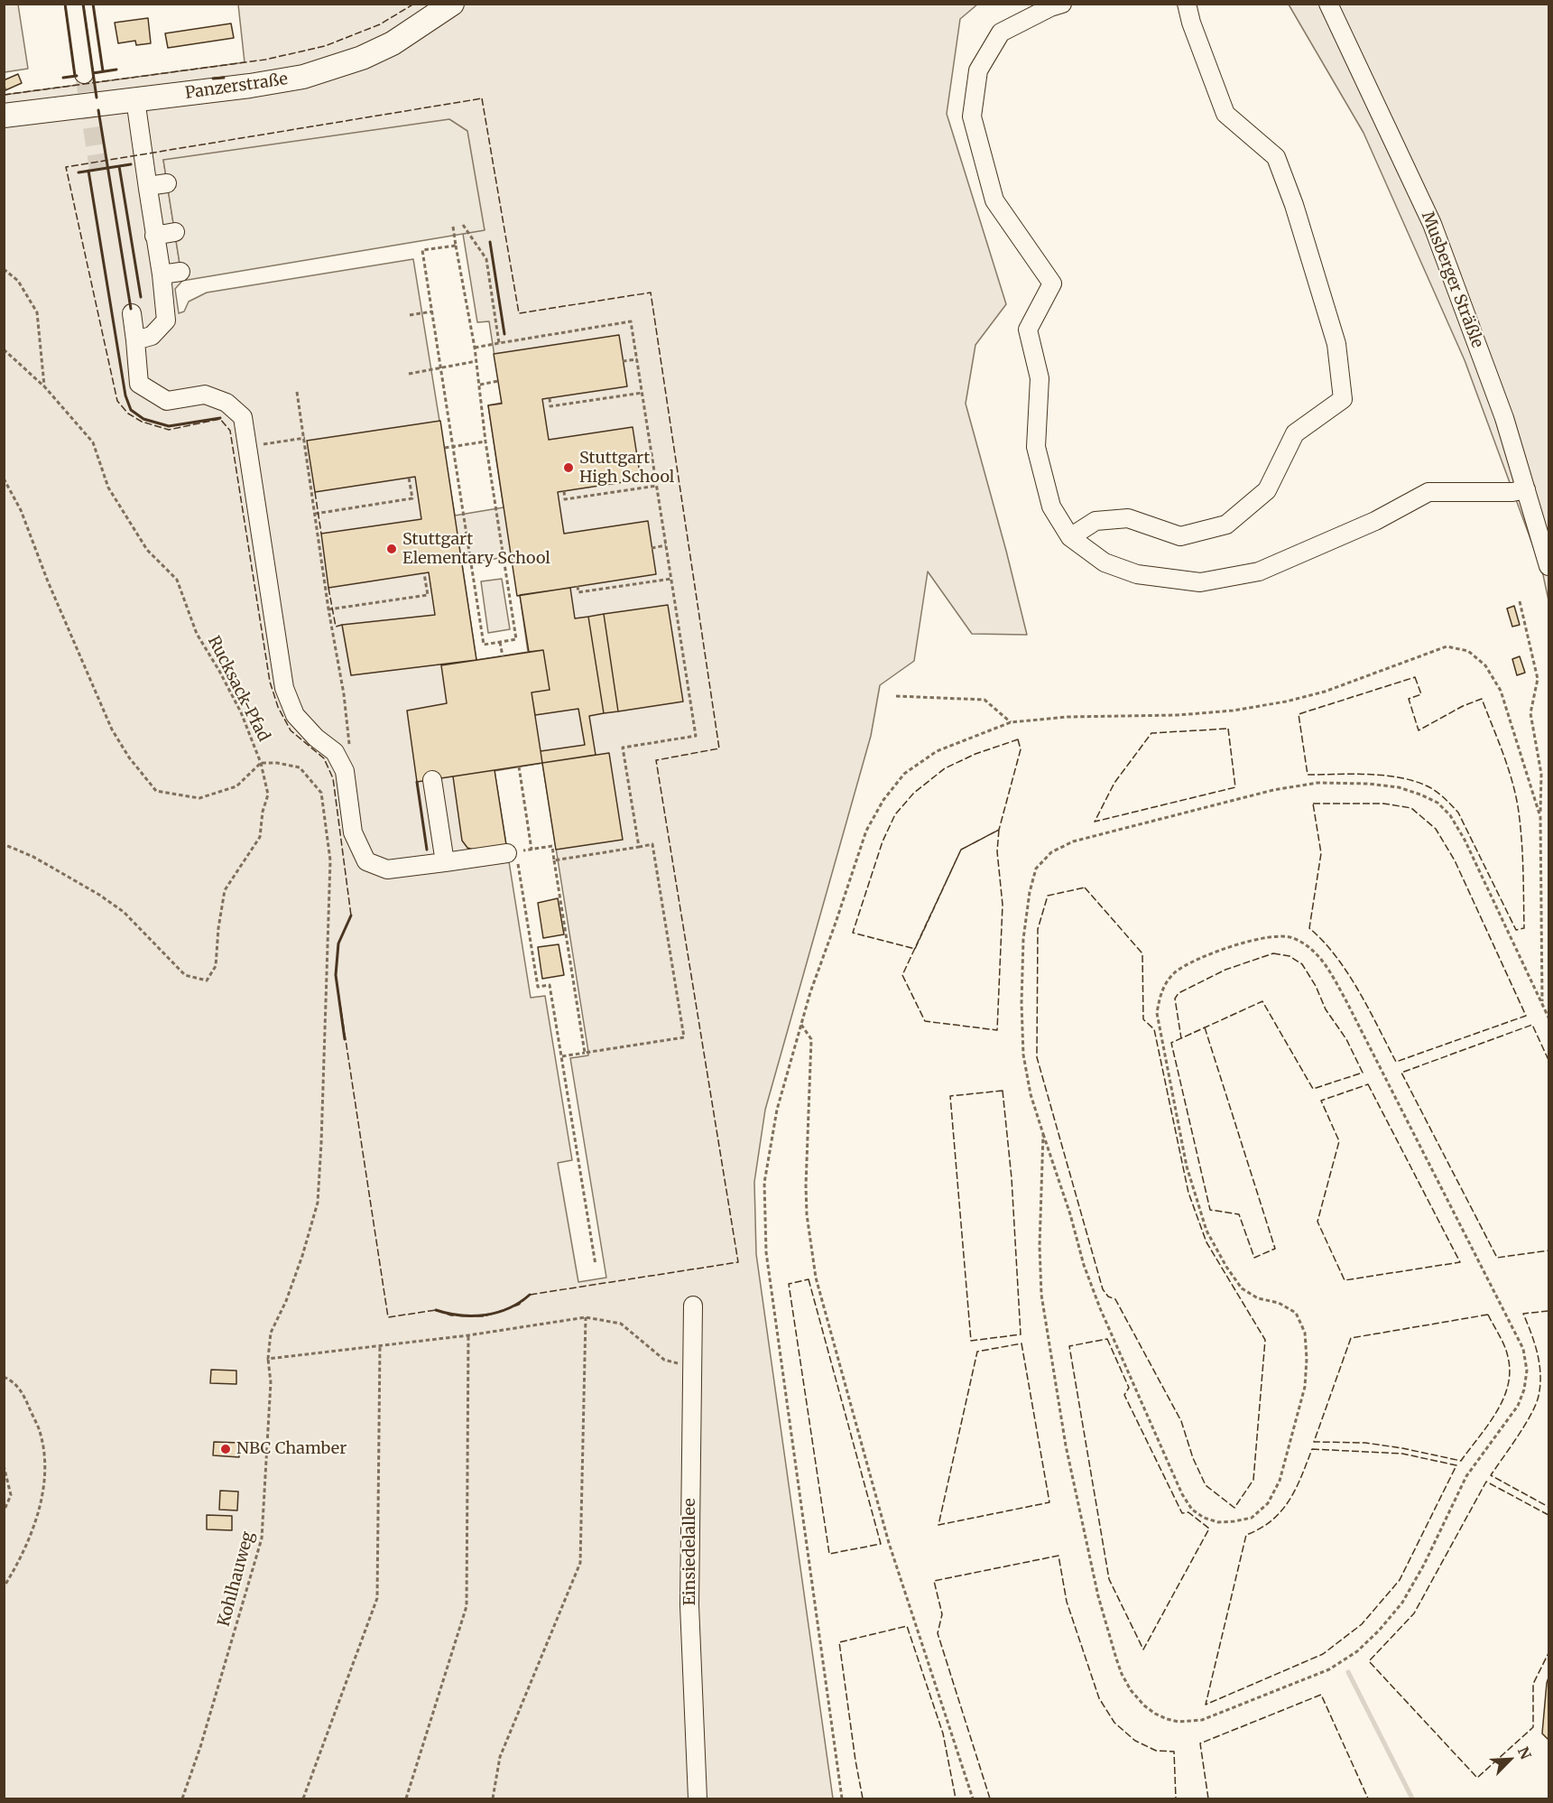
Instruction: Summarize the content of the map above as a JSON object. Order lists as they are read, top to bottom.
{
  "streets": {
    "main road": ["Panzerstraße"],
    "street": ["Musberger Sträßle", "Einsiedelallee"],
    "path": ["Rucksack-Pfad", "Kohlhauweg"]
  },
  "crossings": [
    ["Rucksack-Pfad", "Kohlhauweg"]
  ],
  "places": ["Stuttgart High School", "Stuttgart Elementary School", "NBC Chamber"],
  "north": "top right"
}
